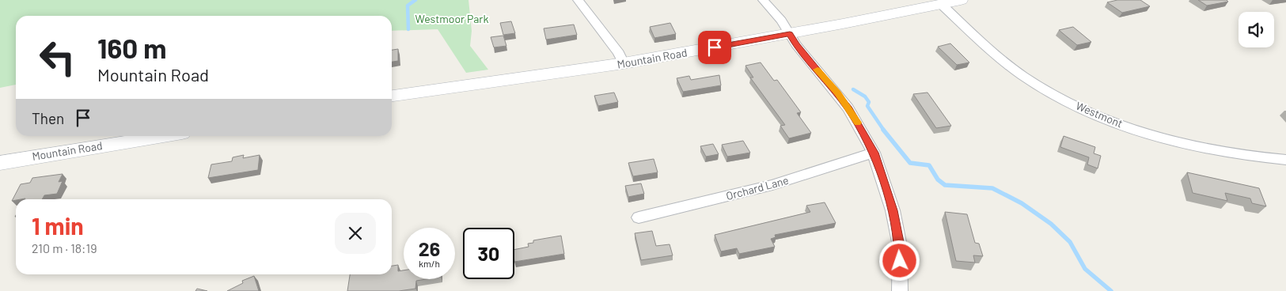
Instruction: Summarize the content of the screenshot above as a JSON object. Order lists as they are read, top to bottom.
{
  "streets": {
    "main road": ["Mountain Road"],
    "street": ["Westmont", "Orchard Lane"]
  },
  "crossings": [
    ["Mountain Road", "Westmont"]
  ],
  "parks": ["Westmoor Park"],
  "page": {
    "turn": ["160 m", "Mountain Road"],
    "then": "Then",
    "heading": ["1 min", "210 m · 18:19"],
    "speed": "26 km/h",
    "limit": "30"
  }
}
